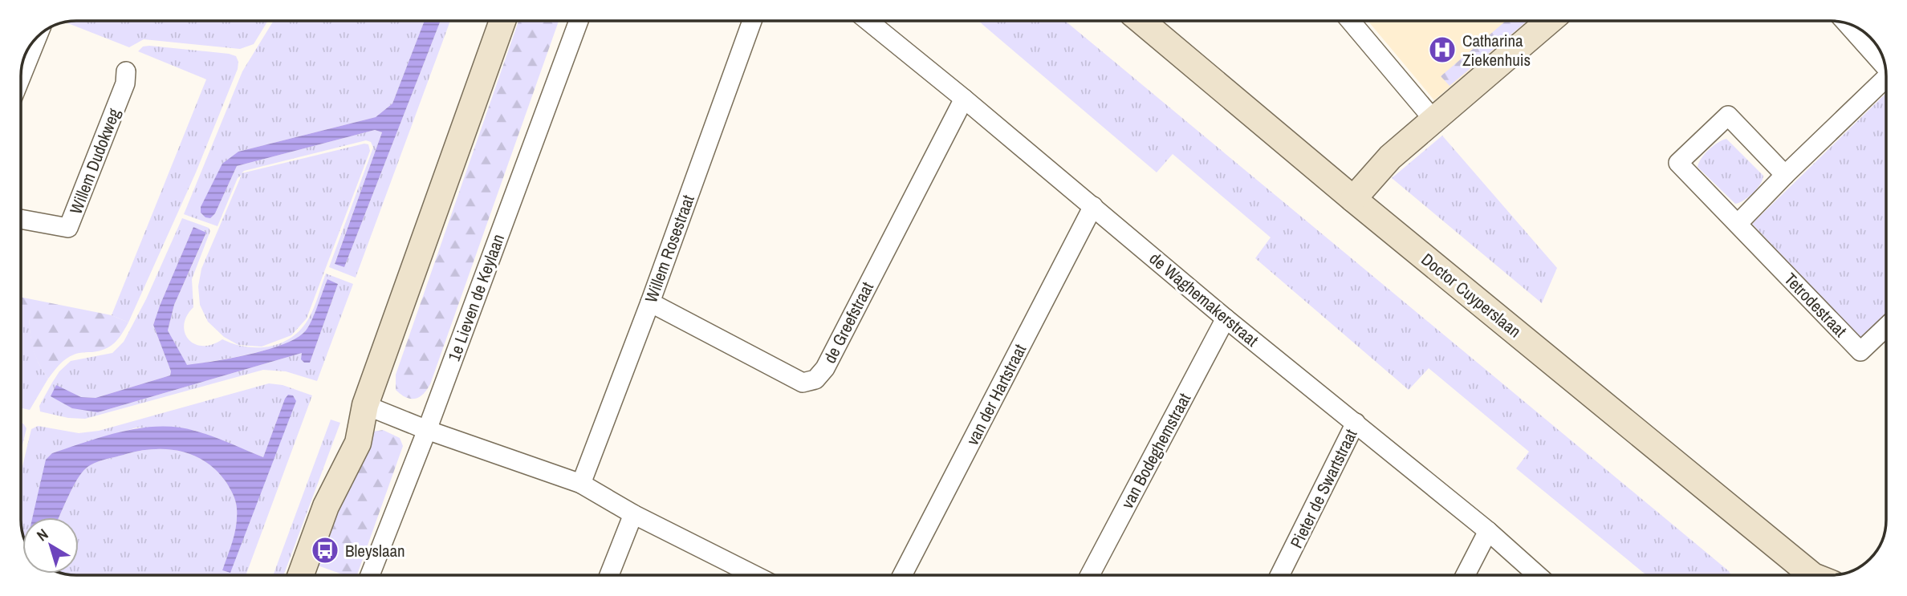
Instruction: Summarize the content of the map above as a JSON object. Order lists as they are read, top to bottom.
{
  "streets": {
    "street": [
      "Willem Dudokweg",
      "Willem Rosestraat",
      "Doctor Cuyperslaan",
      "1e Lieven de Keylaan",
      "de Waghemakerstraat",
      "Tetrodestraat",
      "de Greefstraat",
      "van der Hartstraat",
      "van Bodeghemstraat",
      "Pieter de Swartstraat"
    ]
  },
  "crossings": [
    ["Willem Rosestraat", "de Greefstraat"],
    ["de Waghemakerstraat", "de Greefstraat"],
    ["de Waghemakerstraat", "van der Hartstraat"],
    ["de Waghemakerstraat", "van Bodeghemstraat"],
    ["de Waghemakerstraat", "Pieter de Swartstraat"]
  ],
  "places": {
    "hospital": ["Catharina Ziekenhuis"],
    "bus stop": ["Bleyslaan"]
  },
  "north": "top left"
}
